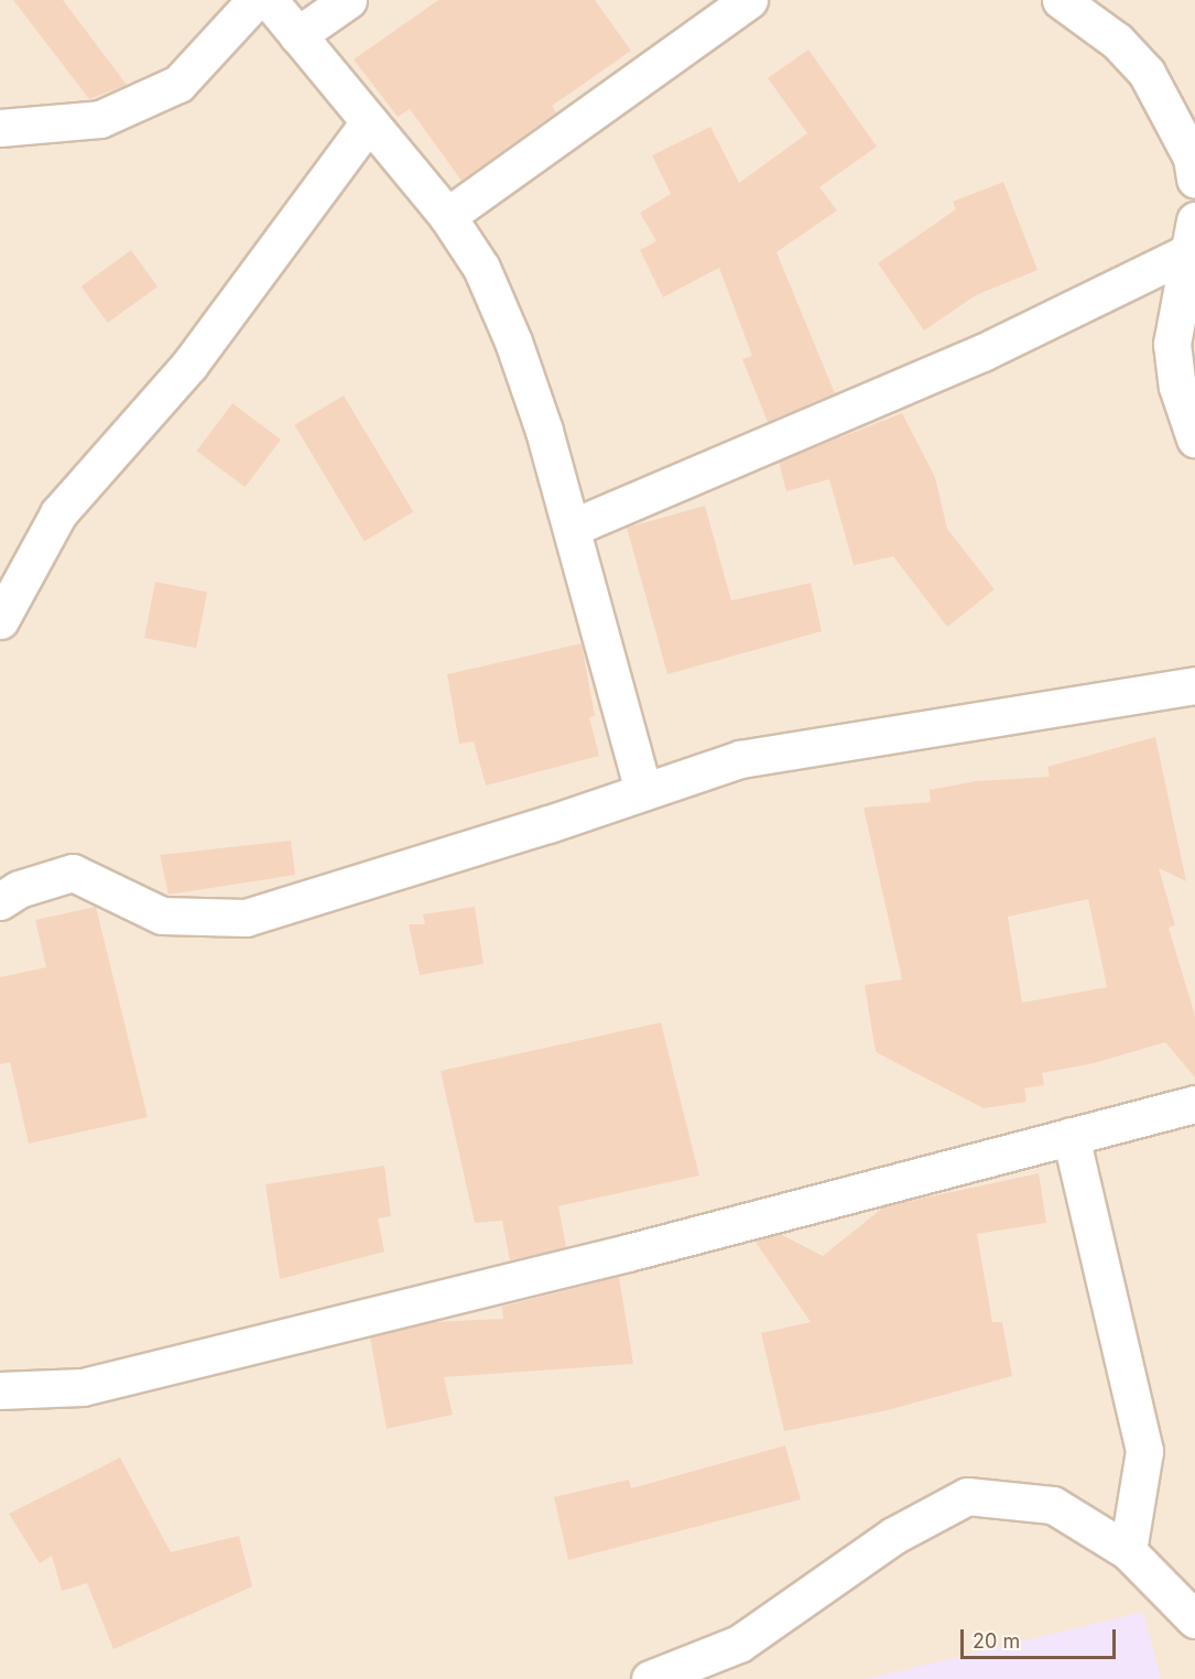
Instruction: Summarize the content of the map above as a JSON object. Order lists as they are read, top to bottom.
{
  "scale_bar": "20 m"
}
